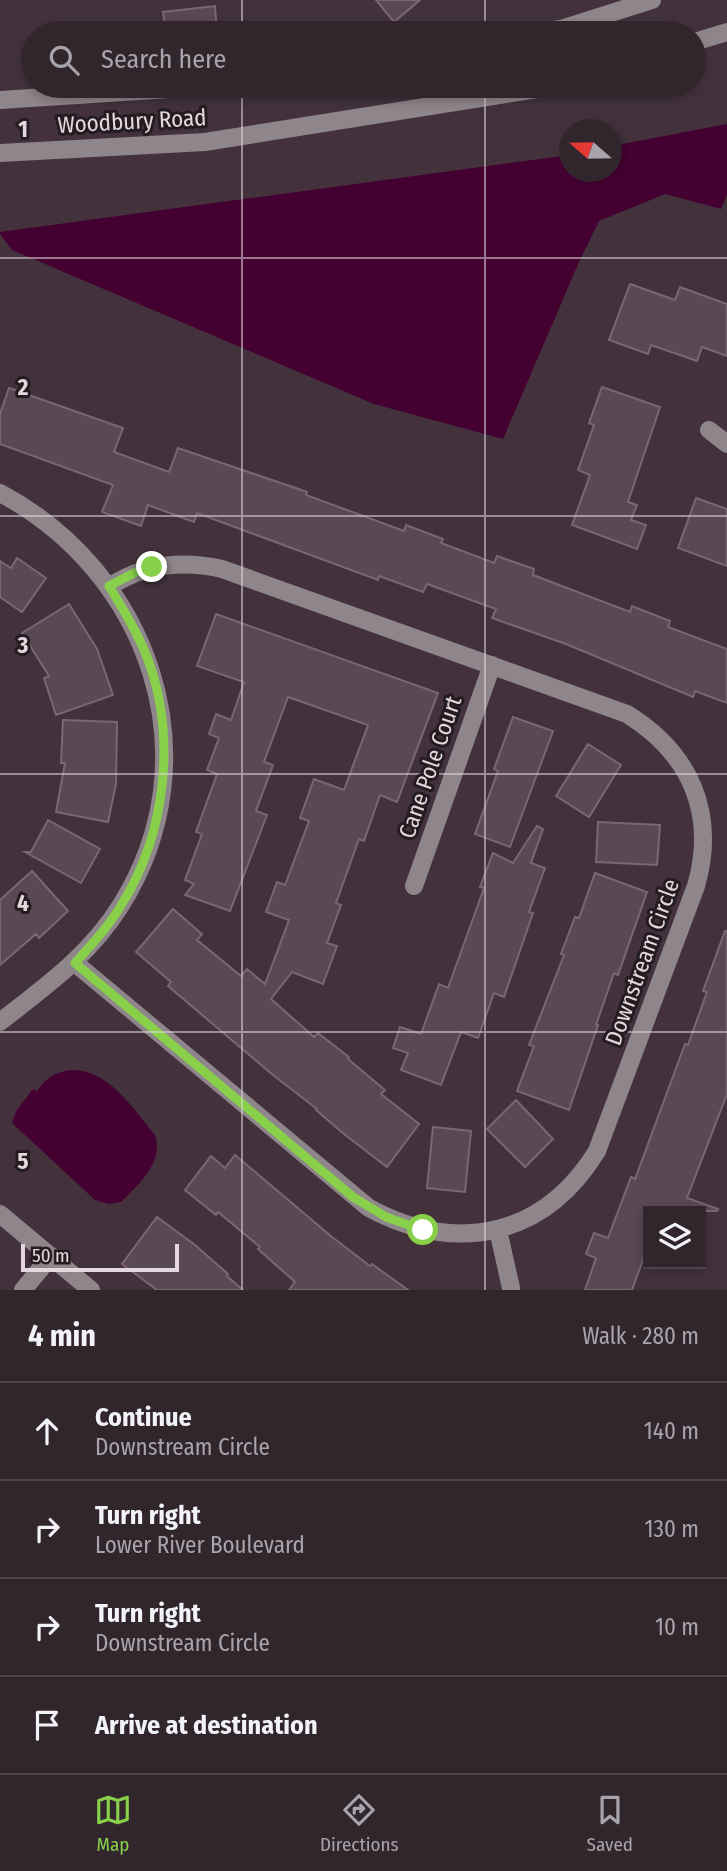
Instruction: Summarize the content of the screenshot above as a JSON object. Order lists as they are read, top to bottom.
{
  "streets": {
    "street": ["Woodbury Road", "Cane Pole Court", "Downstream Circle"]
  },
  "crossings": [
    ["Cane Pole Court", "Downstream Circle"]
  ],
  "scale_bar": "50 m",
  "north": "left",
  "page": {
    "search": "Search here",
    "scale": "50 m",
    "heading": ["4 min", "Walk · 280 m"],
    "list": [
      ["Continue", "Downstream Circle", "140 m"],
      ["Turn right", "Lower River Boulevard", "130 m"],
      ["Turn right", "Downstream Circle", "10 m"],
      "Arrive at destination"
    ],
    "nav": ["Map", "Directions", "Saved"]
  },
  "grid": {
    "rows": [
      "1",
      "2",
      "3",
      "4",
      "5"
    ]
  }
}
